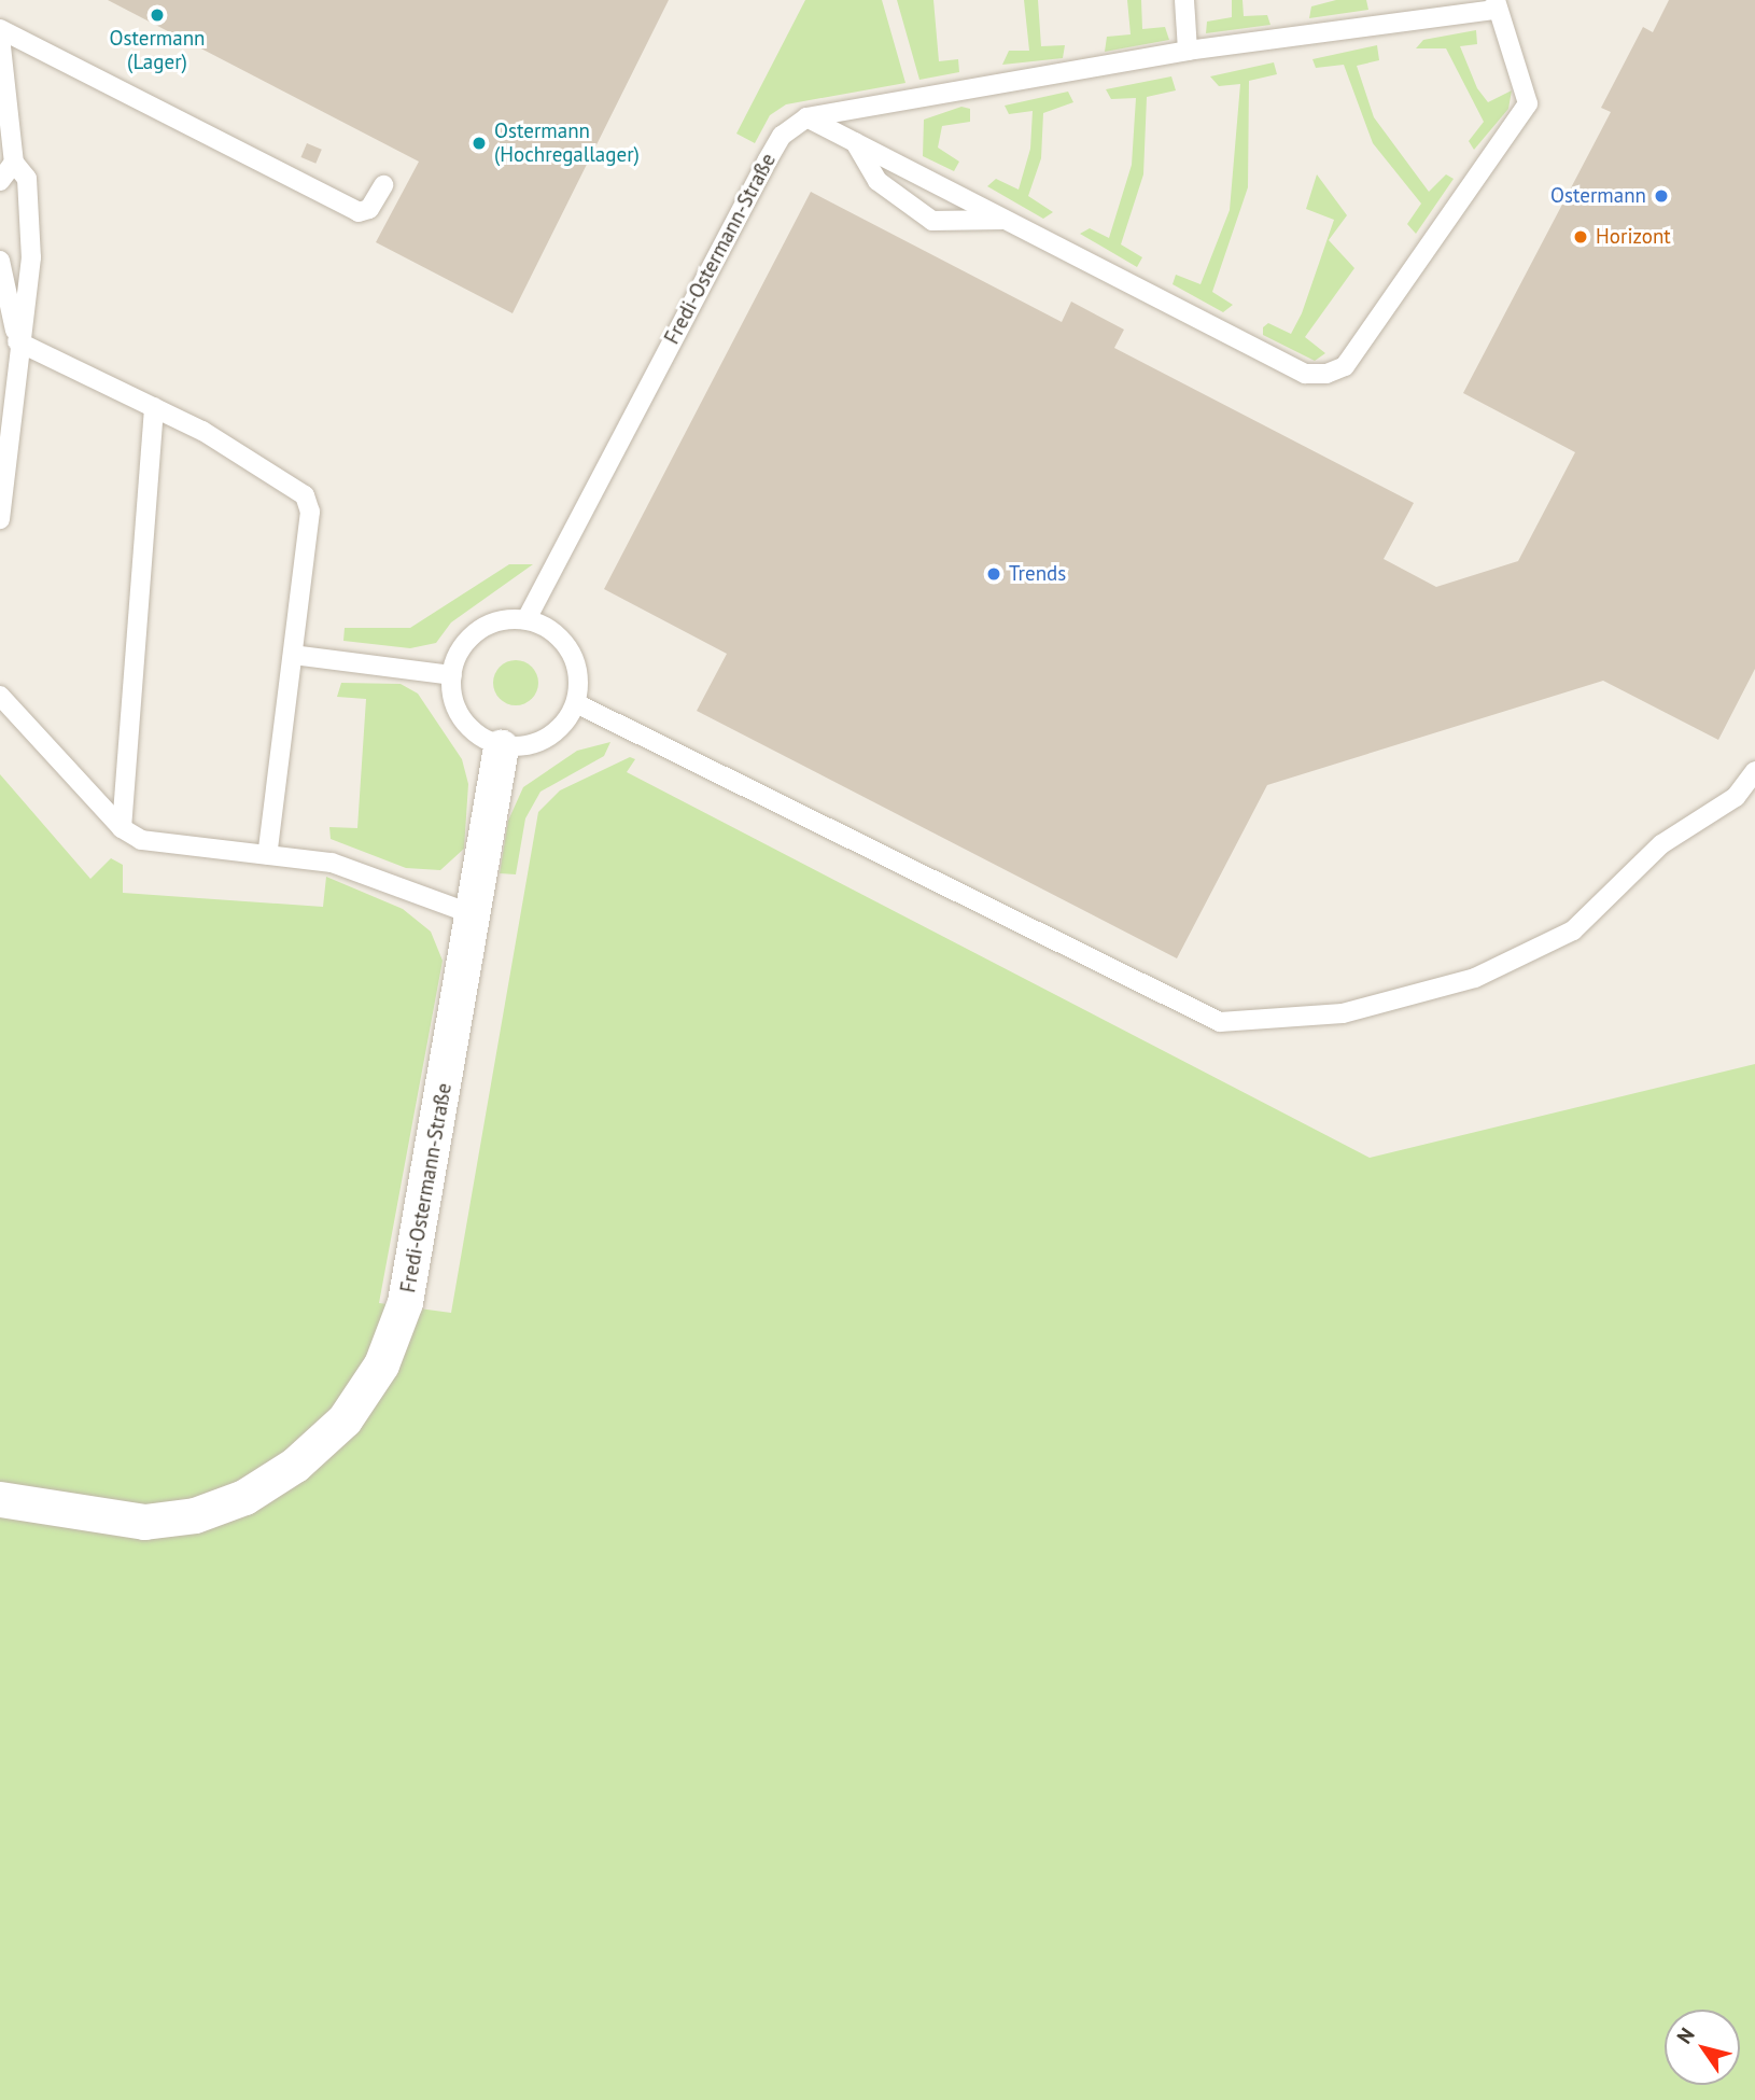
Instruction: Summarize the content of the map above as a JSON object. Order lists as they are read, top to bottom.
{
  "streets": {
    "street": ["Fredi-Ostermann-Straße"]
  },
  "places": [
    "Ostermann (Lager)",
    "Ostermann (Hochregallager)",
    "Ostermann",
    "Horizont",
    "Trends"
  ],
  "north": "top left"
}
